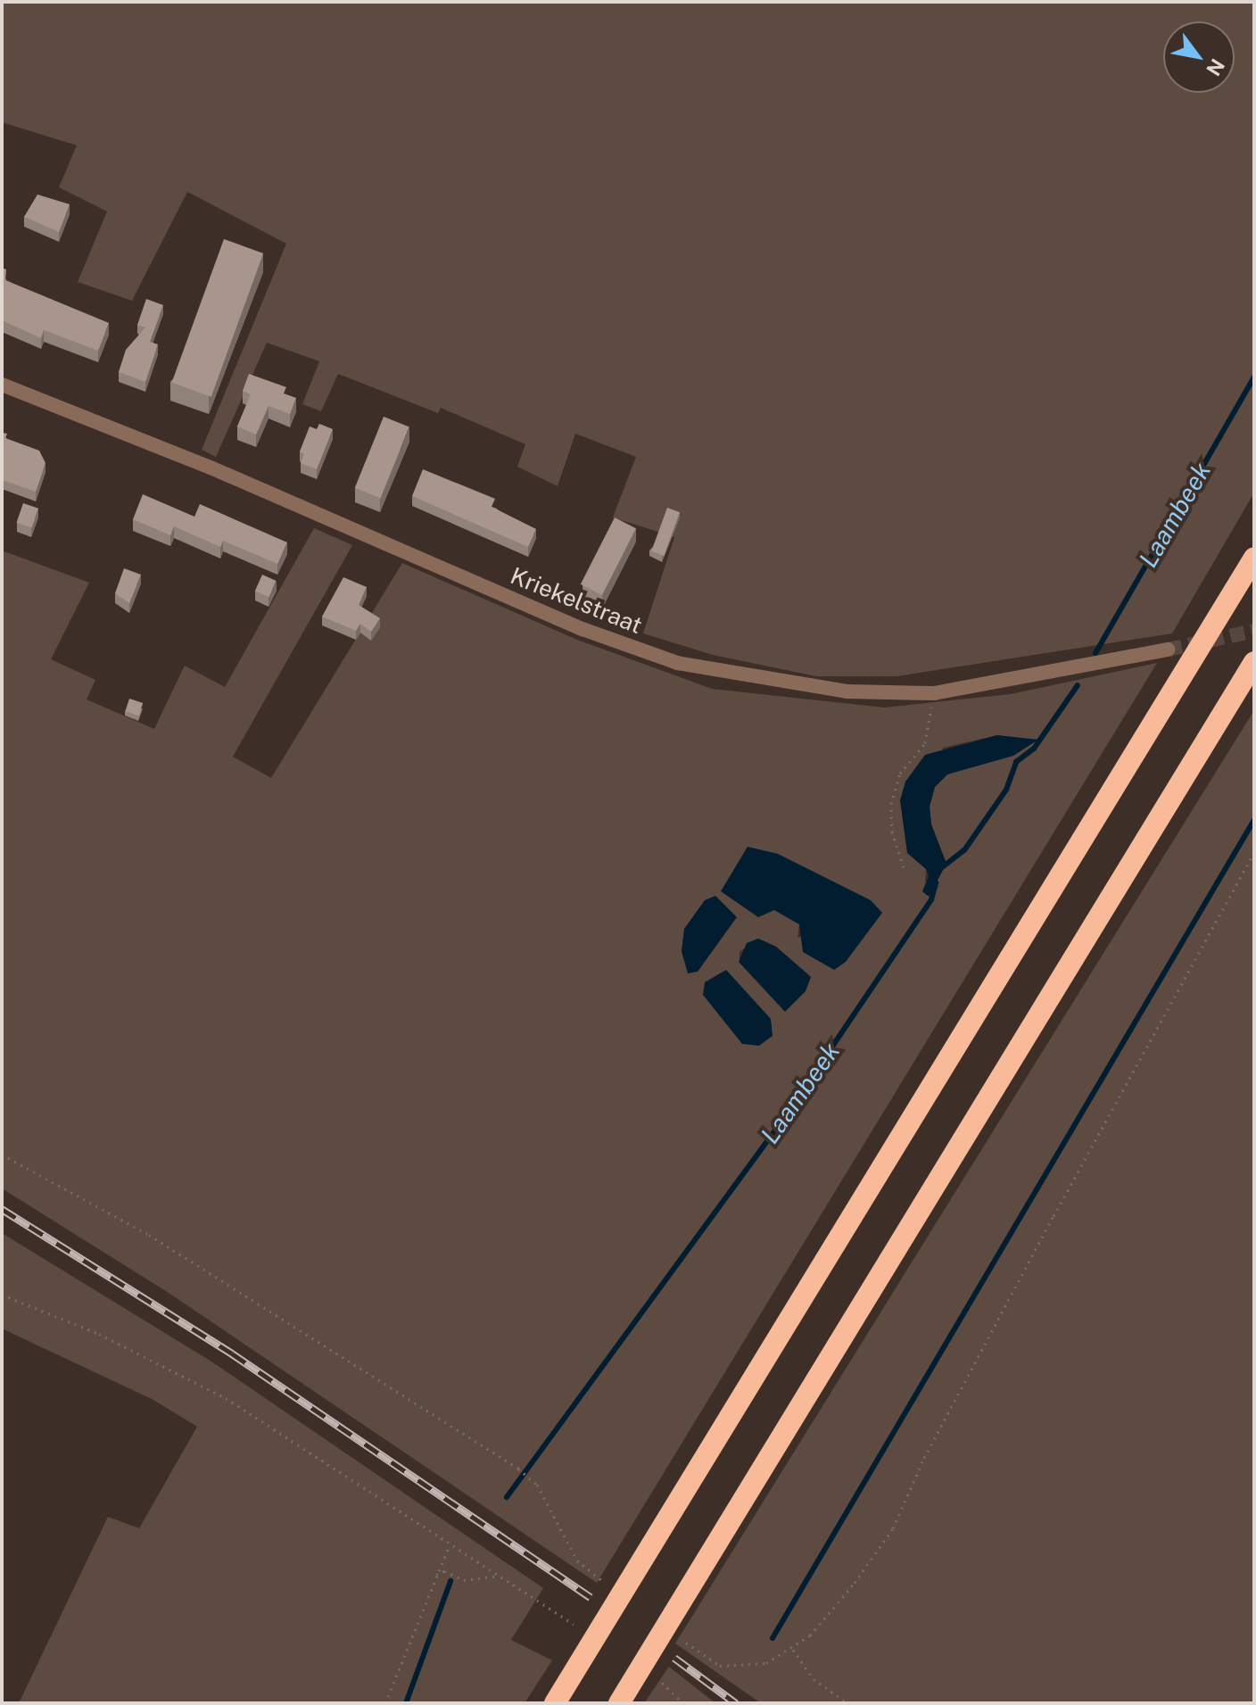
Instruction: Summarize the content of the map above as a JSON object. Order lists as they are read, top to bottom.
{
  "streets": {
    "street": ["Kriekelstraat"]
  },
  "water": ["Laambeek"],
  "north": "bottom right"
}
